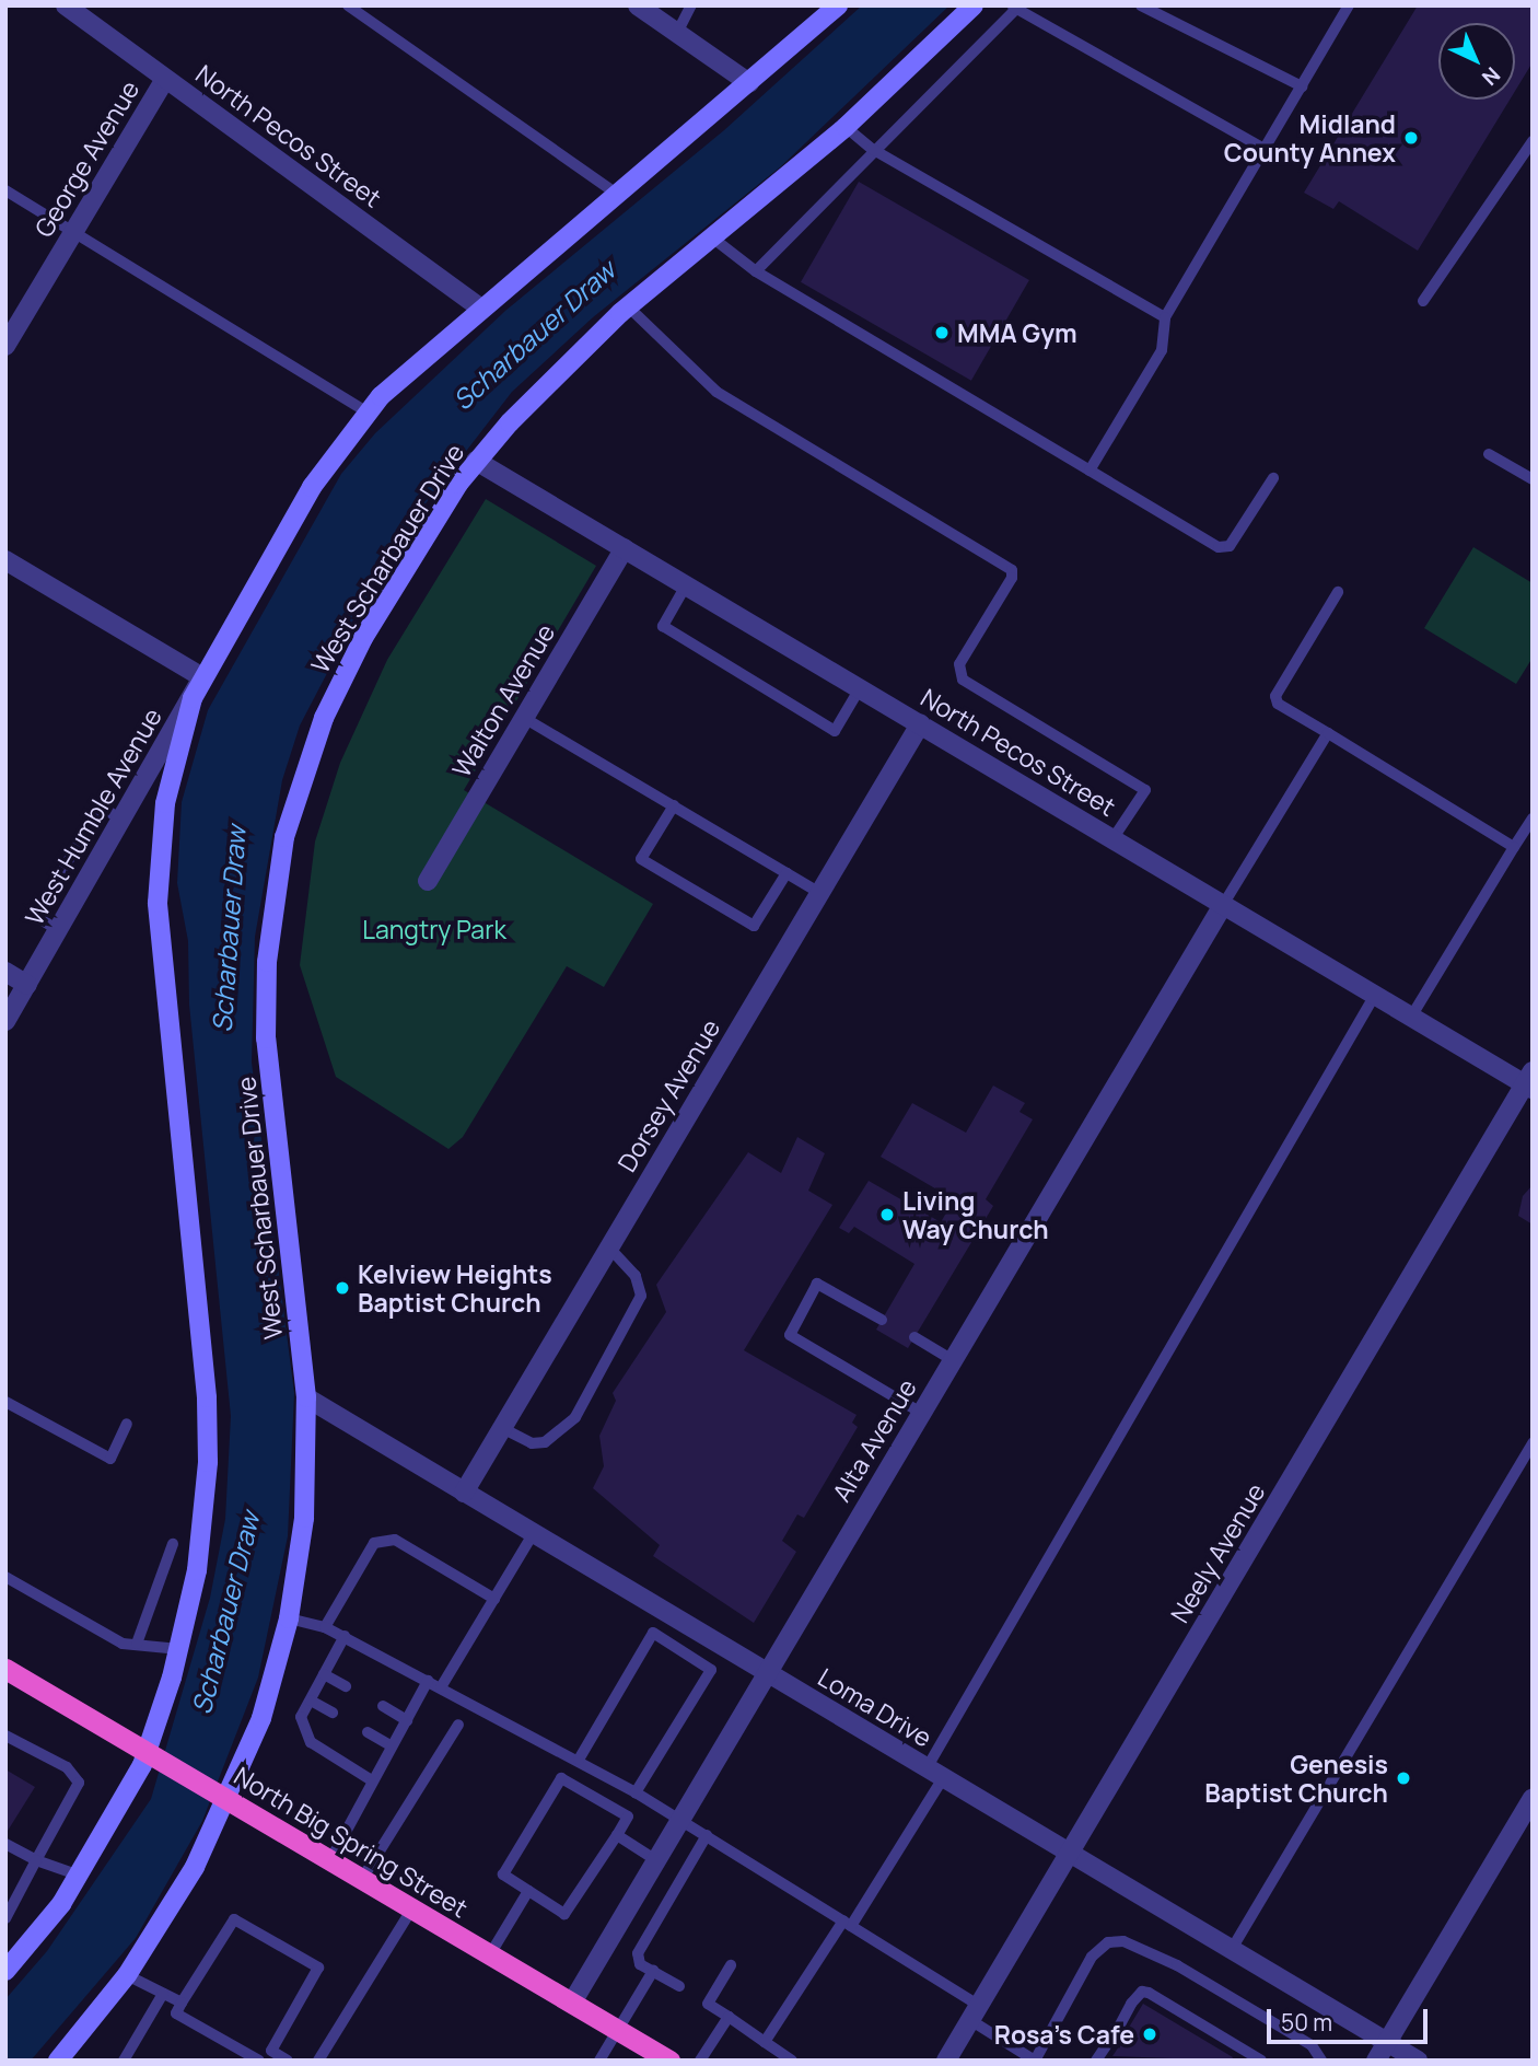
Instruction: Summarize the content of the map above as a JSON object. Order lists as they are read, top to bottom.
{
  "streets": {
    "highway": ["North Big Spring Street"],
    "main road": ["West Scharbauer Drive"],
    "street": [
      "North Pecos Street",
      "George Avenue",
      "Walton Avenue",
      "West Humble Avenue",
      "Dorsey Avenue",
      "Alta Avenue",
      "Neely Avenue",
      "Loma Drive"
    ]
  },
  "crossings": [
    ["North Pecos Street", "George Avenue"],
    ["North Pecos Street", "West Scharbauer Drive"],
    ["North Pecos Street", "Walton Avenue"],
    ["North Pecos Street", "Dorsey Avenue"],
    ["North Pecos Street", "Alta Avenue"],
    ["North Pecos Street", "Neely Avenue"],
    ["West Scharbauer Drive", "Loma Drive"],
    ["West Scharbauer Drive", "North Big Spring Street"],
    ["Dorsey Avenue", "Loma Drive"],
    ["Alta Avenue", "Loma Drive"],
    ["Alta Avenue", "North Big Spring Street"],
    ["Neely Avenue", "Loma Drive"]
  ],
  "water": ["Scharbauer Draw"],
  "parks": ["Langtry Park"],
  "places": [
    "Midland County Annex",
    "MMA Gym",
    "Living Way Church",
    "Kelview Heights Baptist Church",
    "Genesis Baptist Church",
    "Rosa's Cafe"
  ],
  "scale_bar": "50 m",
  "north": "bottom right"
}
